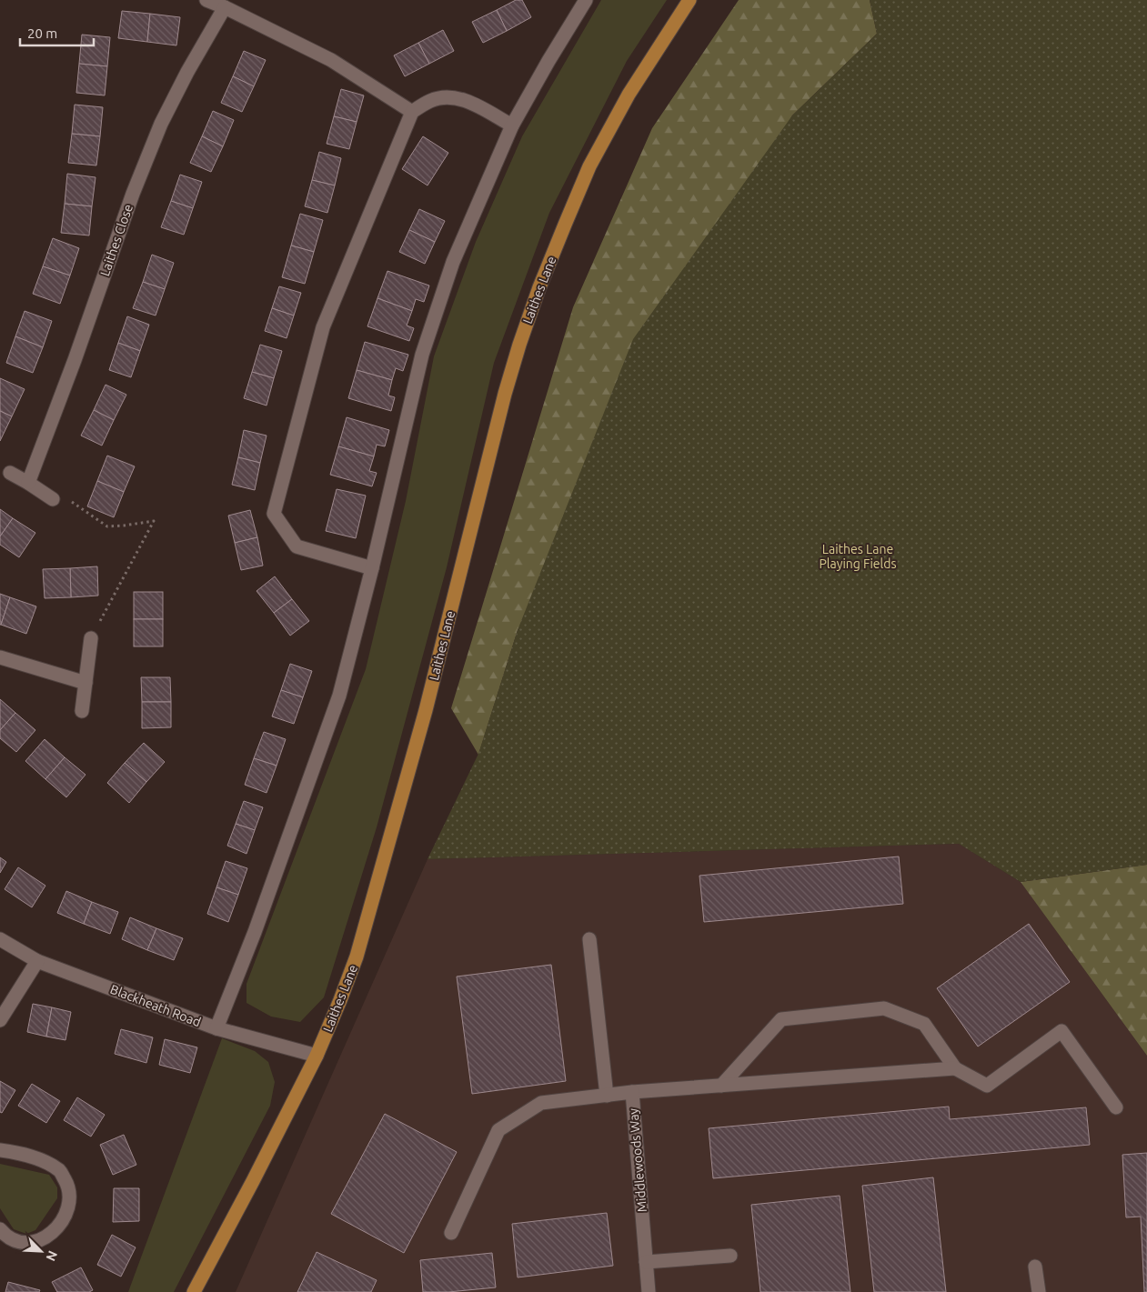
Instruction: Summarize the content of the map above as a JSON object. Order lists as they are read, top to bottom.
{
  "streets": {
    "main road": ["Laithes Lane"],
    "street": ["Laithes Close", "Blackheath Road", "Middlewoods Way"]
  },
  "crossings": [
    ["Laithes Lane", "Blackheath Road"]
  ],
  "parks": ["Laithes Lane Playing Fields"],
  "scale_bar": "20 m",
  "north": "bottom right"
}
